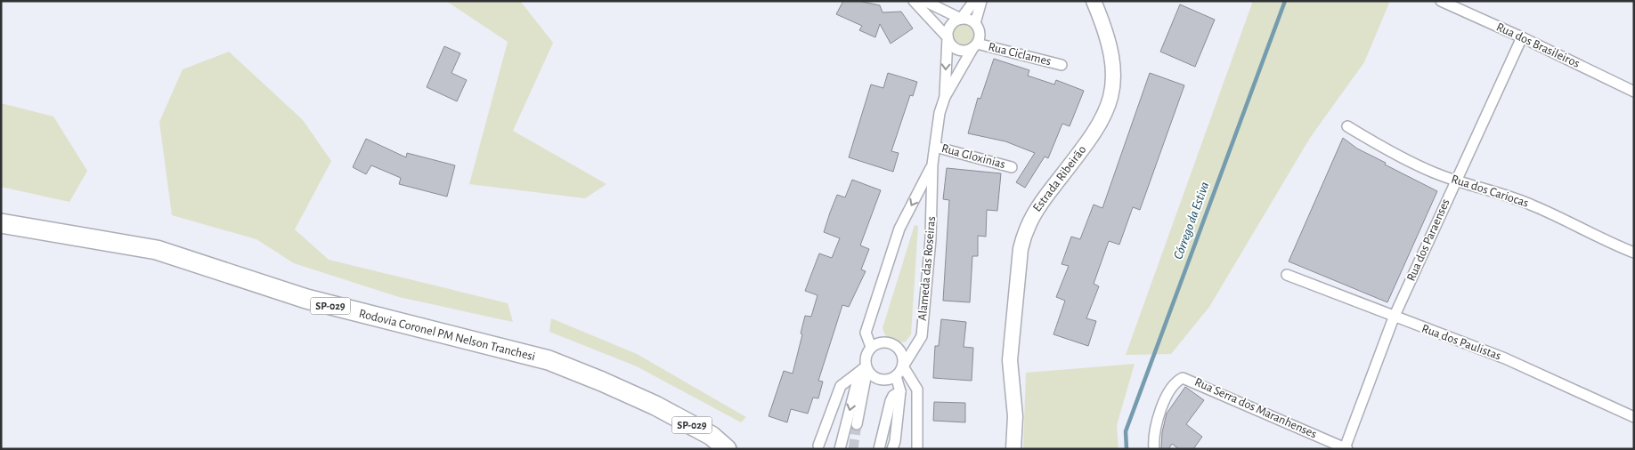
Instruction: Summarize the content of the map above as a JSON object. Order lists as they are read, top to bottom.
{
  "streets": {
    "highway": ["SP-029", "Rodovia Coronel PM Nelson Tranchesi"],
    "street": [
      "Rua dos Brasileiros",
      "Rua Ciclames",
      "Rua Gloxinias",
      "Estrada Ribeirão",
      "Rua dos Cariocas",
      "Rua dos Paraenses",
      "Alameda das Roseiras",
      "Rua dos Paulistas",
      "Rua Serra dos Maranhenses"
    ]
  },
  "crossings": [
    ["Rua dos Brasileiros", "Rua dos Paraenses"],
    ["Rua Ciclames", "Alameda das Roseiras"],
    ["Rua Gloxinias", "Alameda das Roseiras"],
    ["Rua dos Cariocas", "Rua dos Paraenses"],
    ["Rua dos Paraenses", "Rua dos Paulistas"],
    ["Rua dos Paraenses", "Rua Serra dos Maranhenses"]
  ],
  "water": ["Córrego da Estiva"]
}
